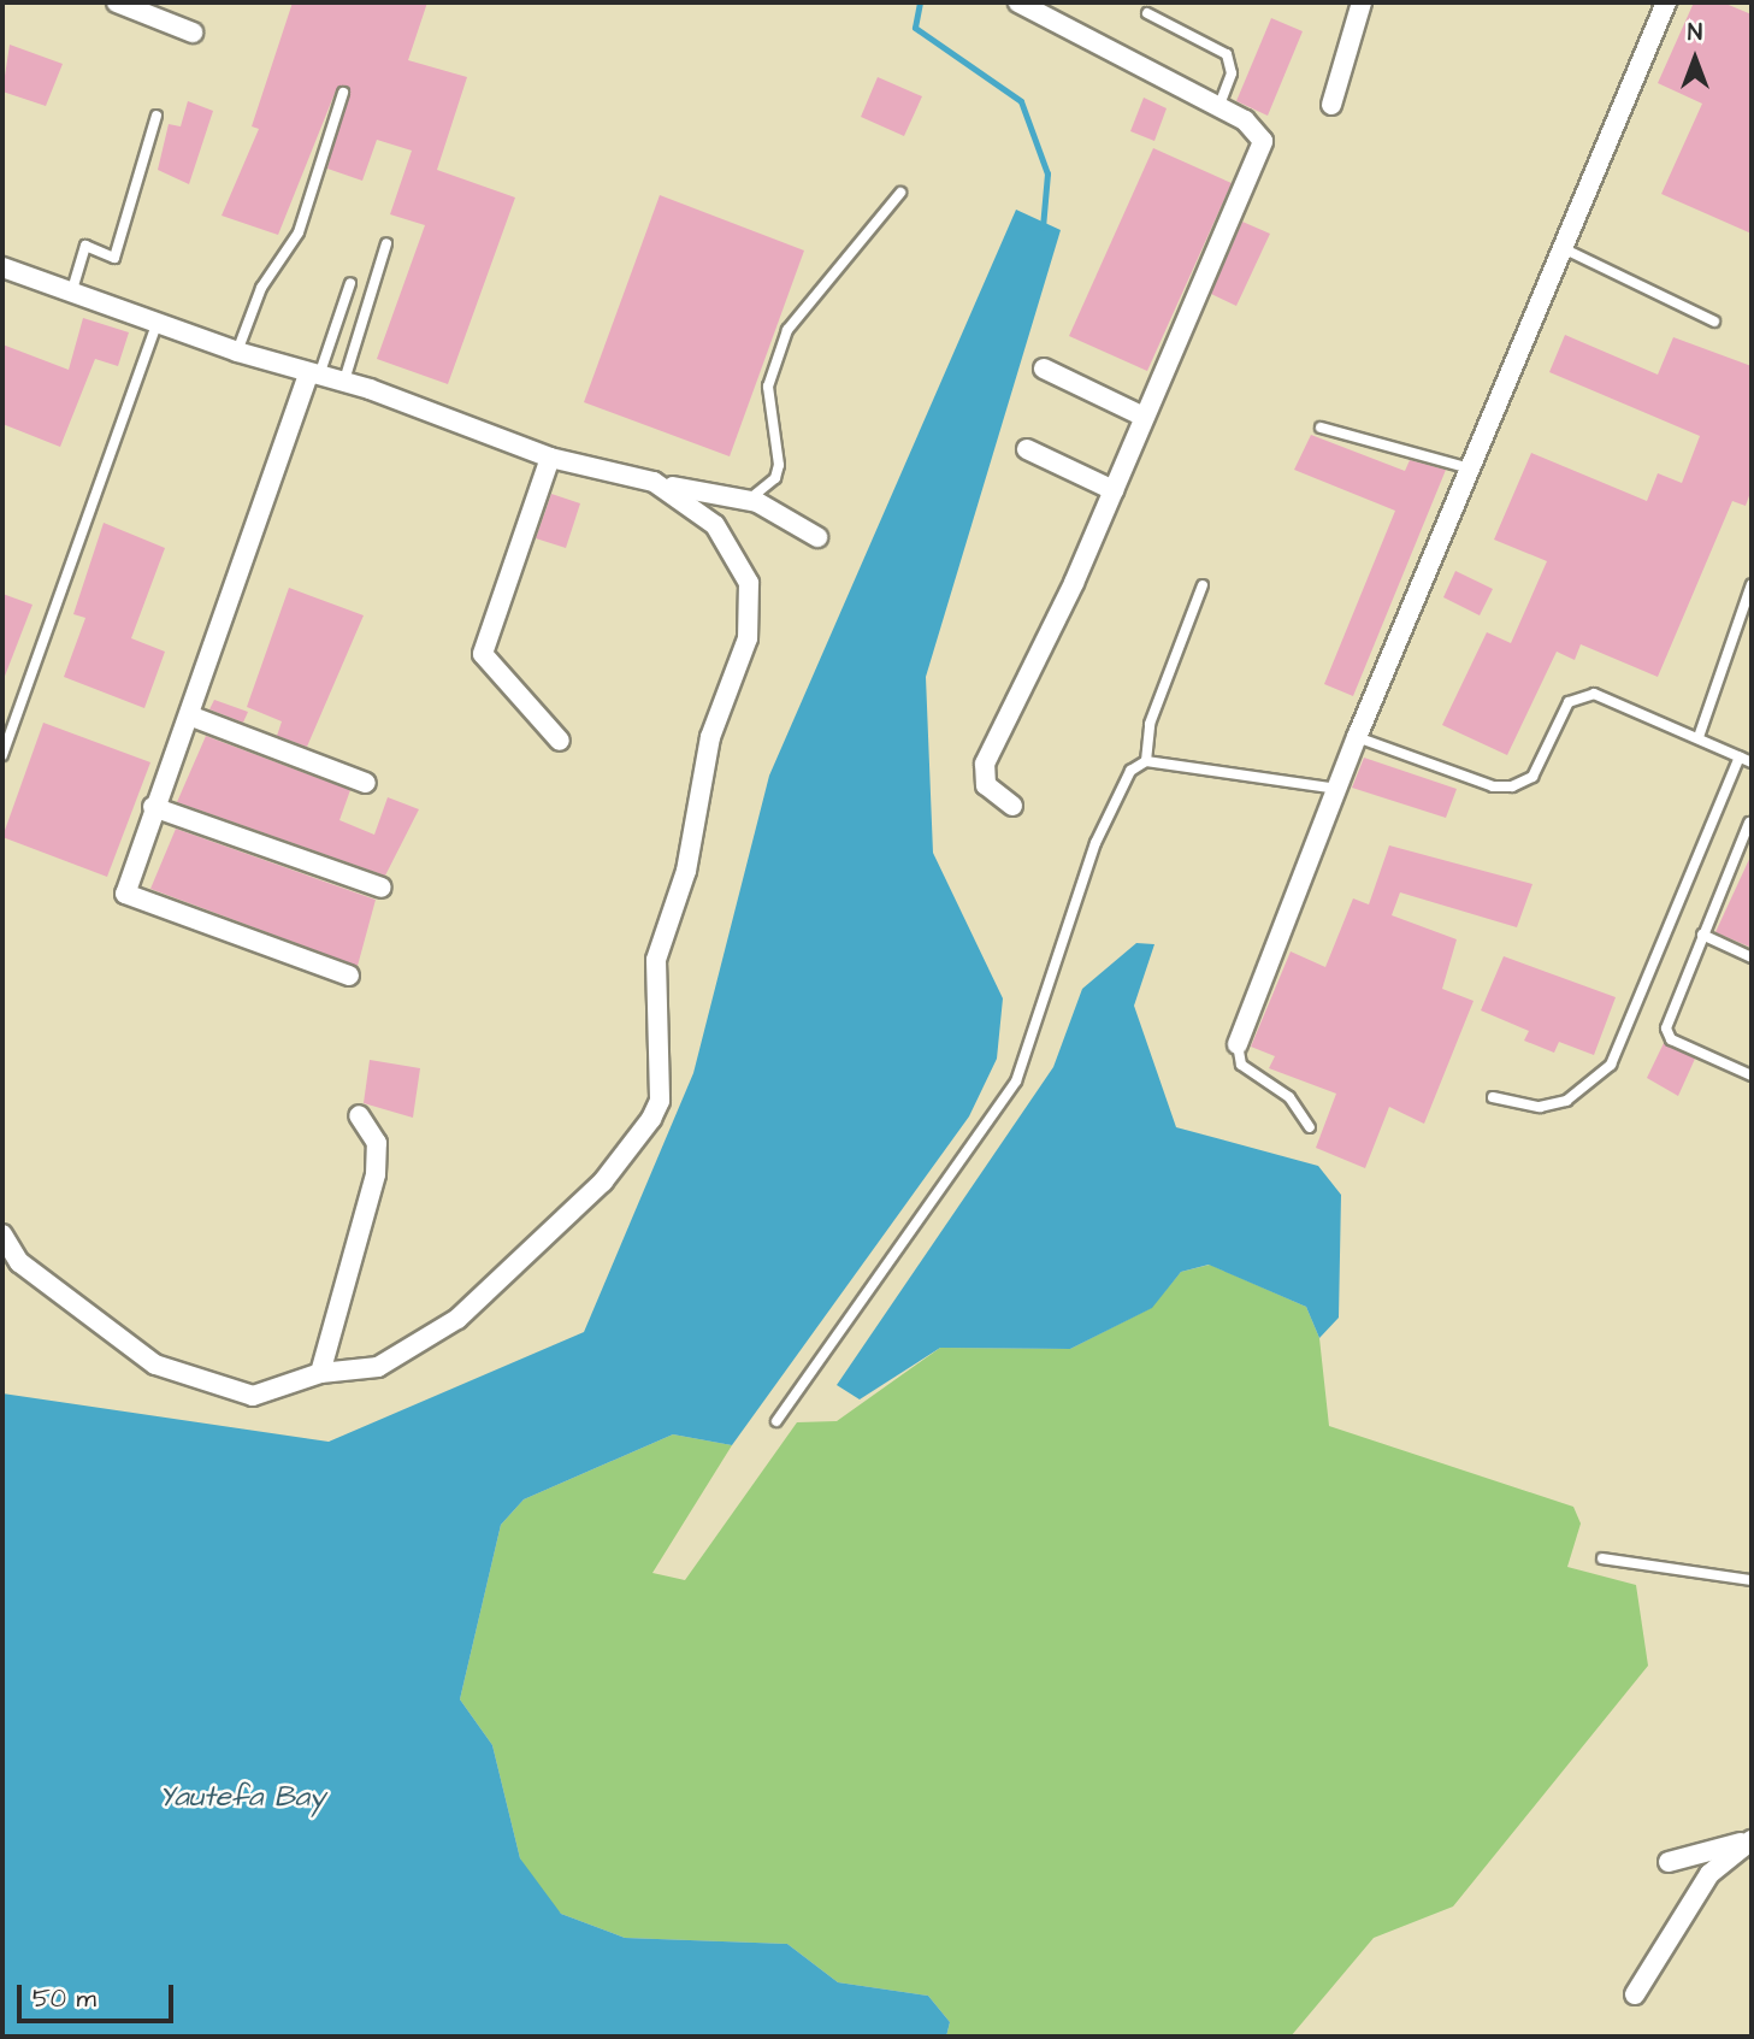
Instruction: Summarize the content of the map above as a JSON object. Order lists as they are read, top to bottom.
{
  "water": ["Yautefa Bay"],
  "scale_bar": "50 m",
  "north": "top"
}
